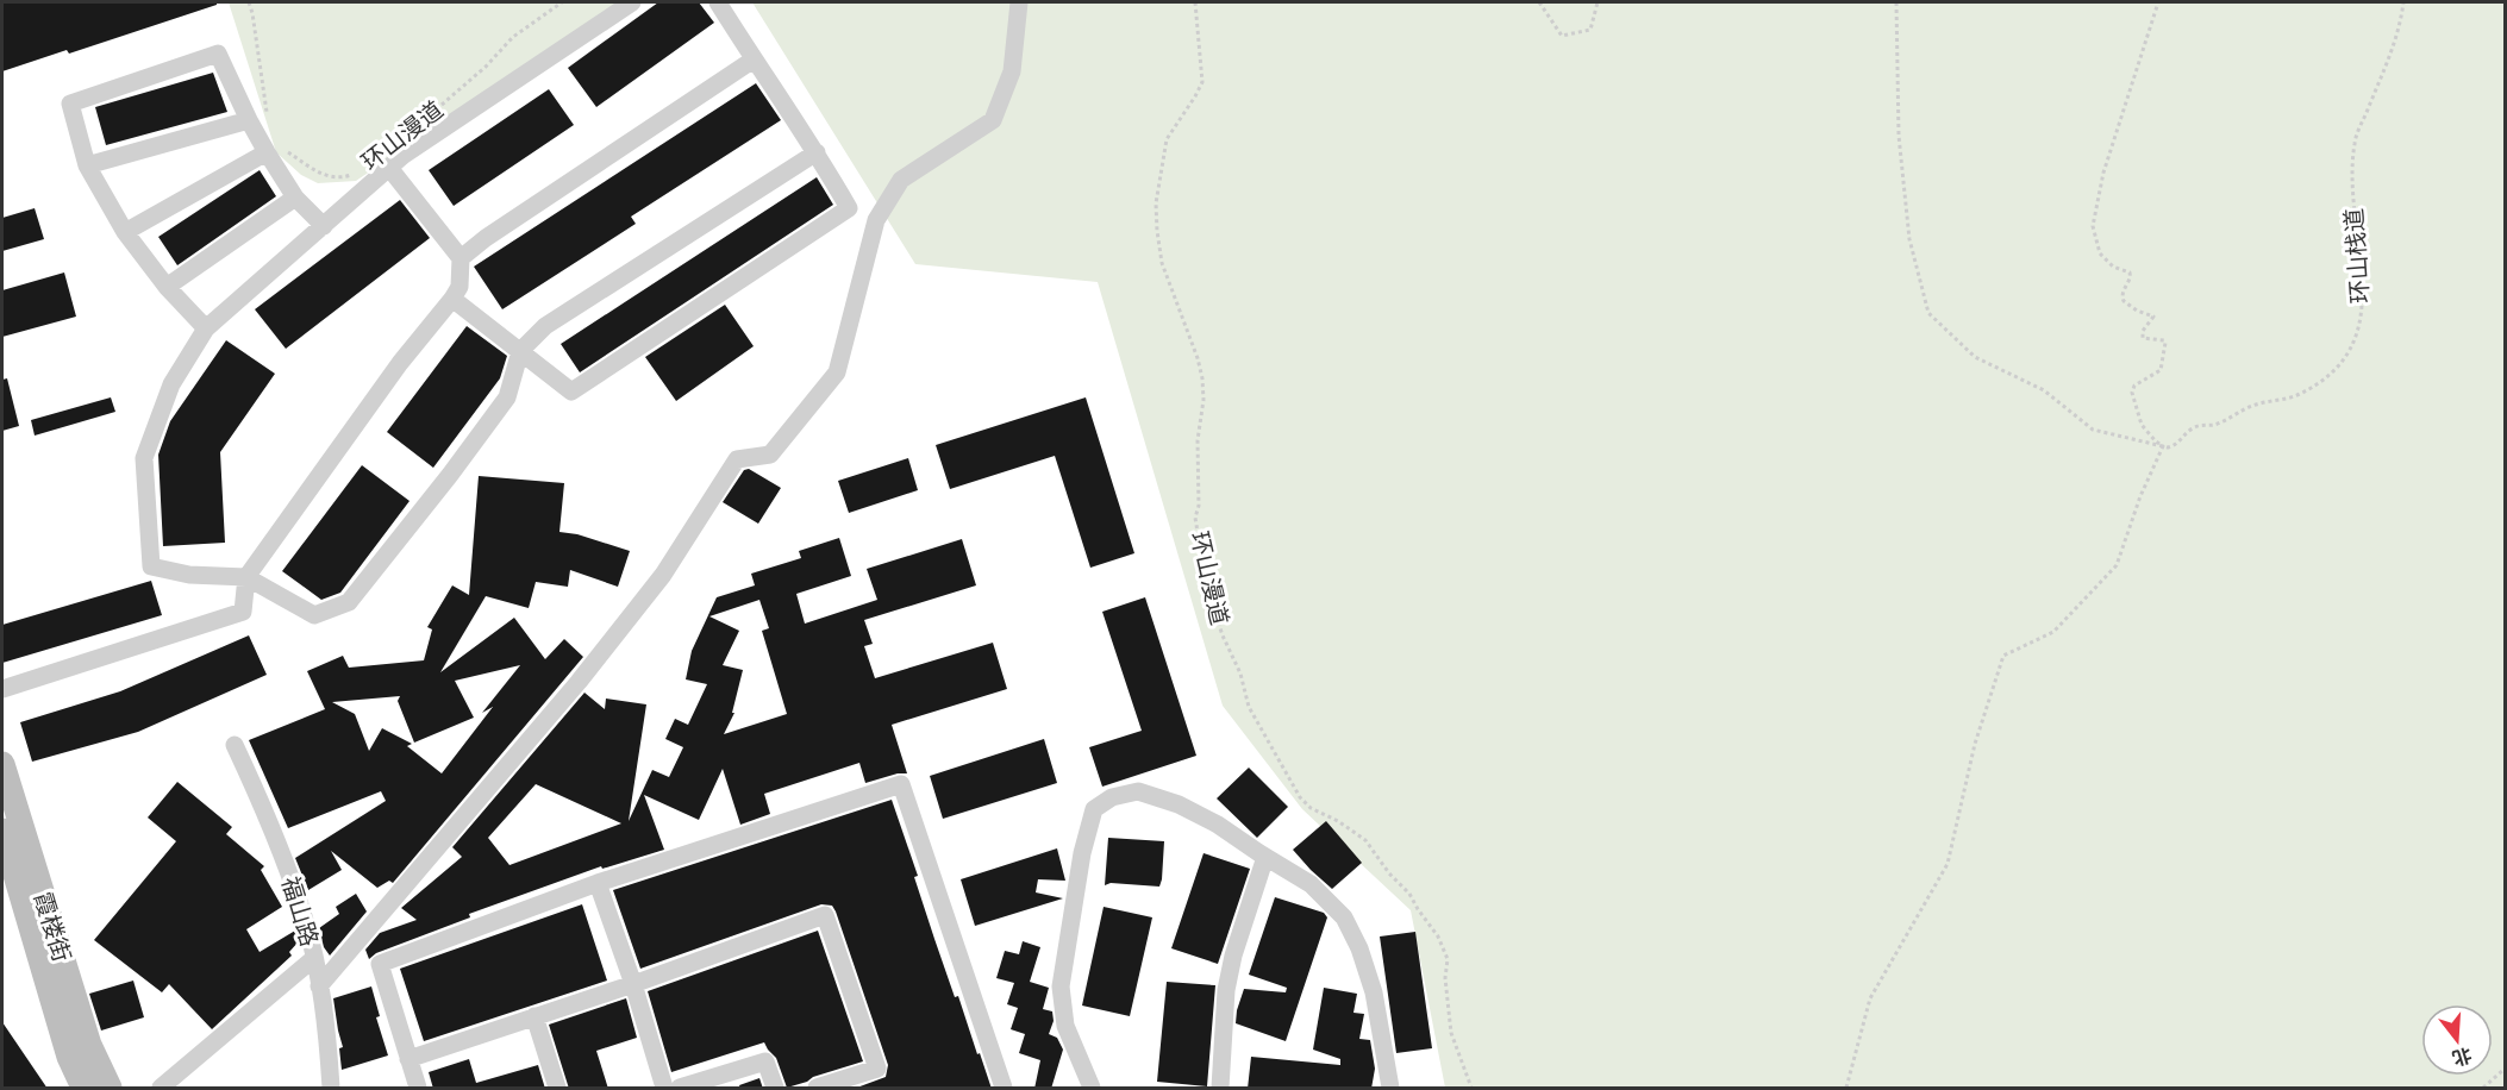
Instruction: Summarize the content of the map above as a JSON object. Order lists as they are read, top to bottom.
{
  "streets": {
    "street": ["福山路", "霞楼街"],
    "path": ["环山漫道", "环山栈道"]
  },
  "north": "bottom"
}
